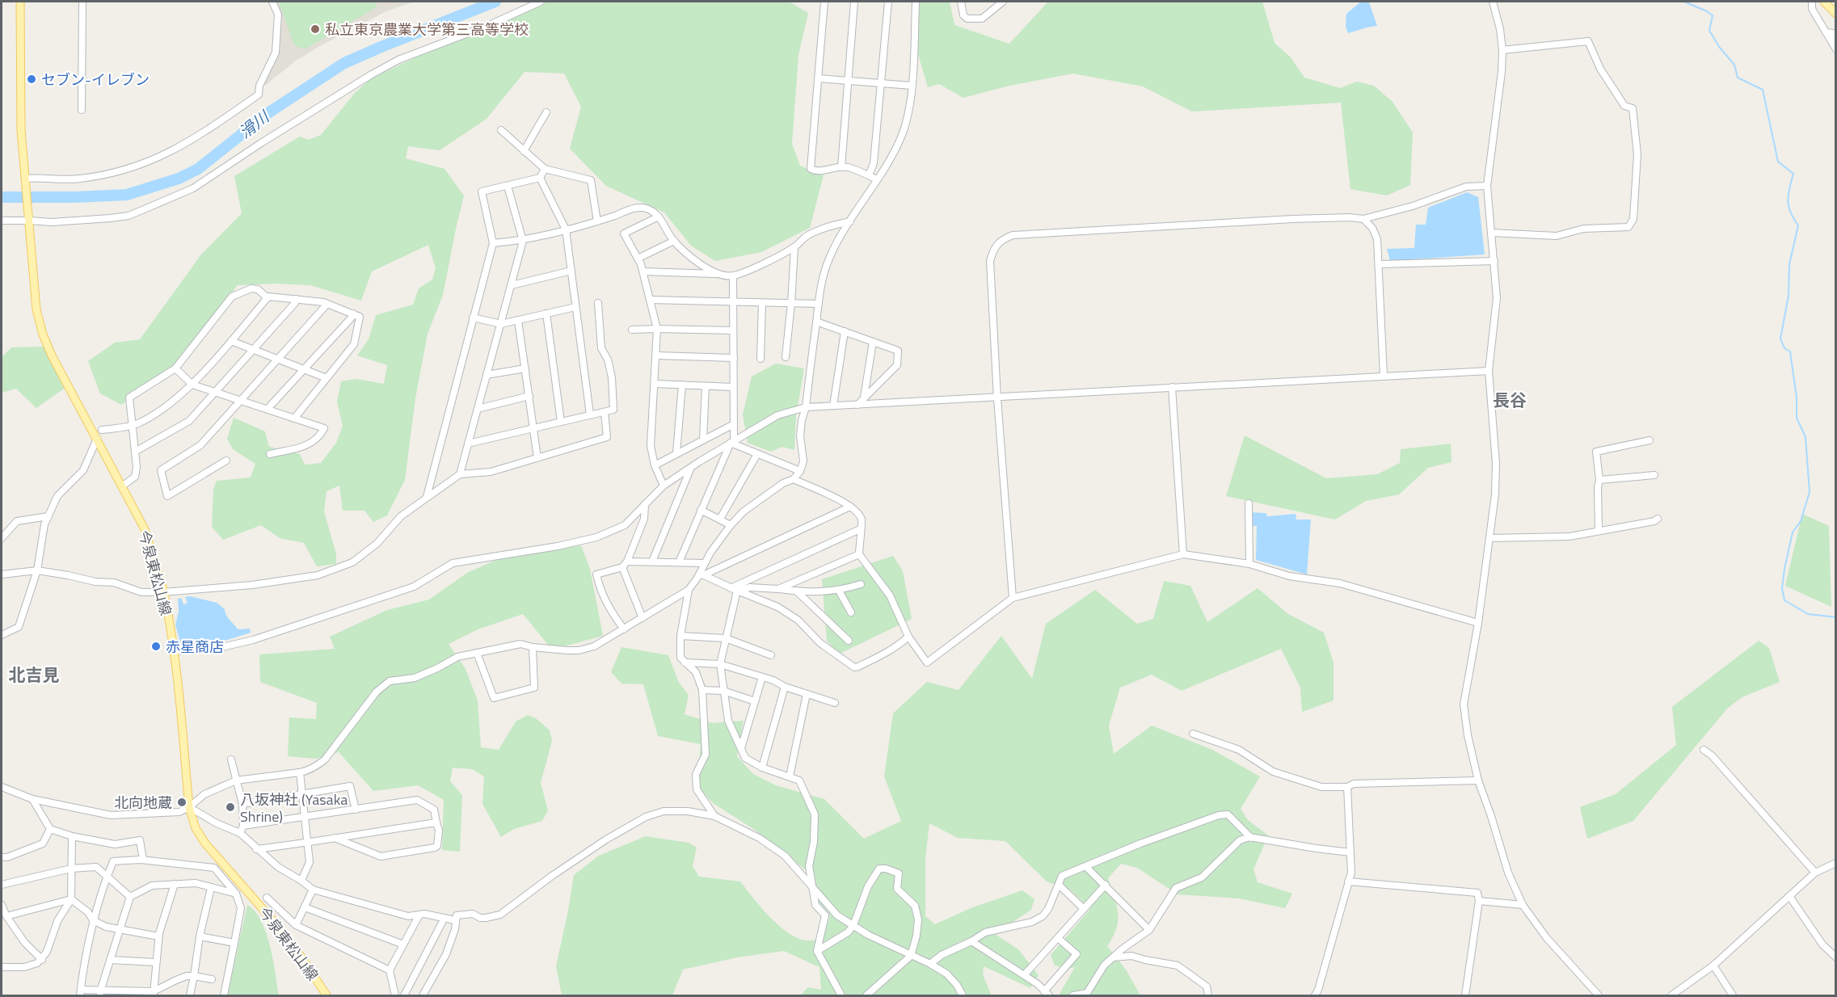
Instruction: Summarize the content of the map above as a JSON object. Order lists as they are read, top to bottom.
{
  "streets": {
    "main road": ["今泉東松山線"]
  },
  "districts": ["長谷", "北吉見"],
  "water": ["滑川"],
  "places": [
    "私立東京農業大学第三高等学校",
    "セブン-イレブン",
    "赤星商店",
    "北向地蔵",
    "八坂神社 (Yasaka Shrine)"
  ]
}
